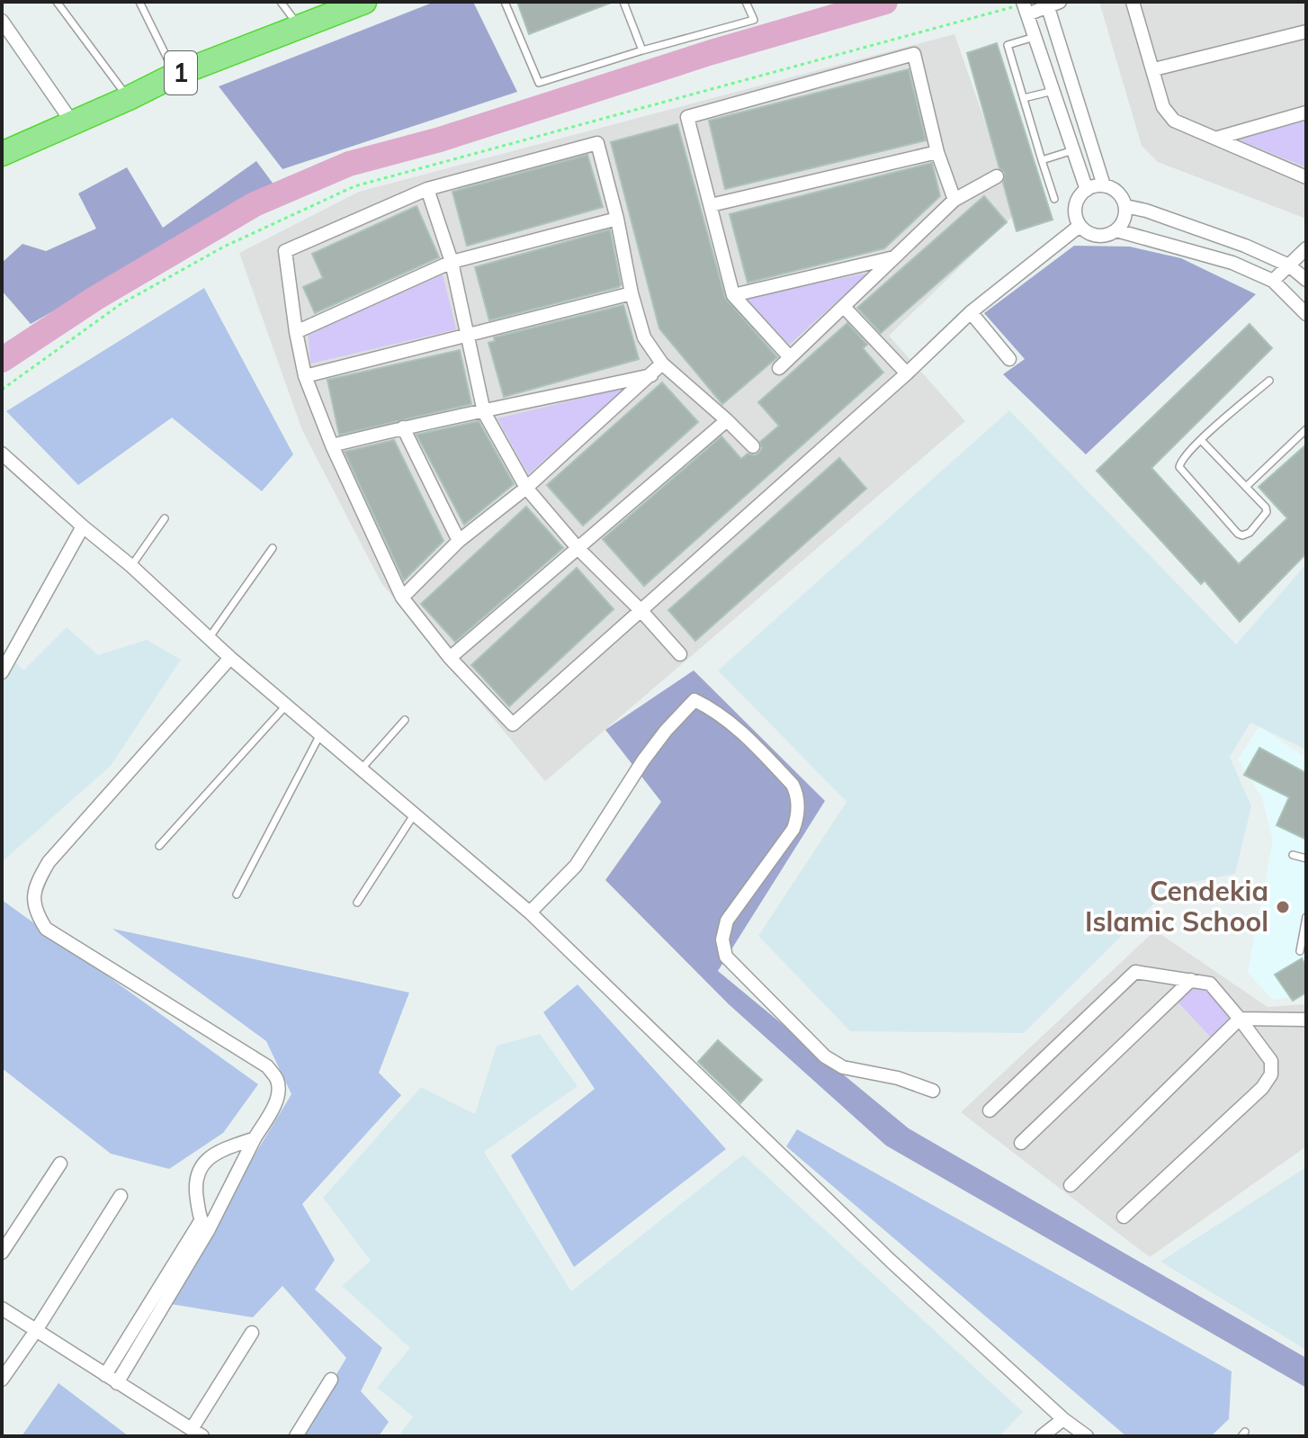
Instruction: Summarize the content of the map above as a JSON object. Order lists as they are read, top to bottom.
{
  "streets": {
    "highway": ["1"]
  },
  "places": ["Cendekia Islamic School"]
}
